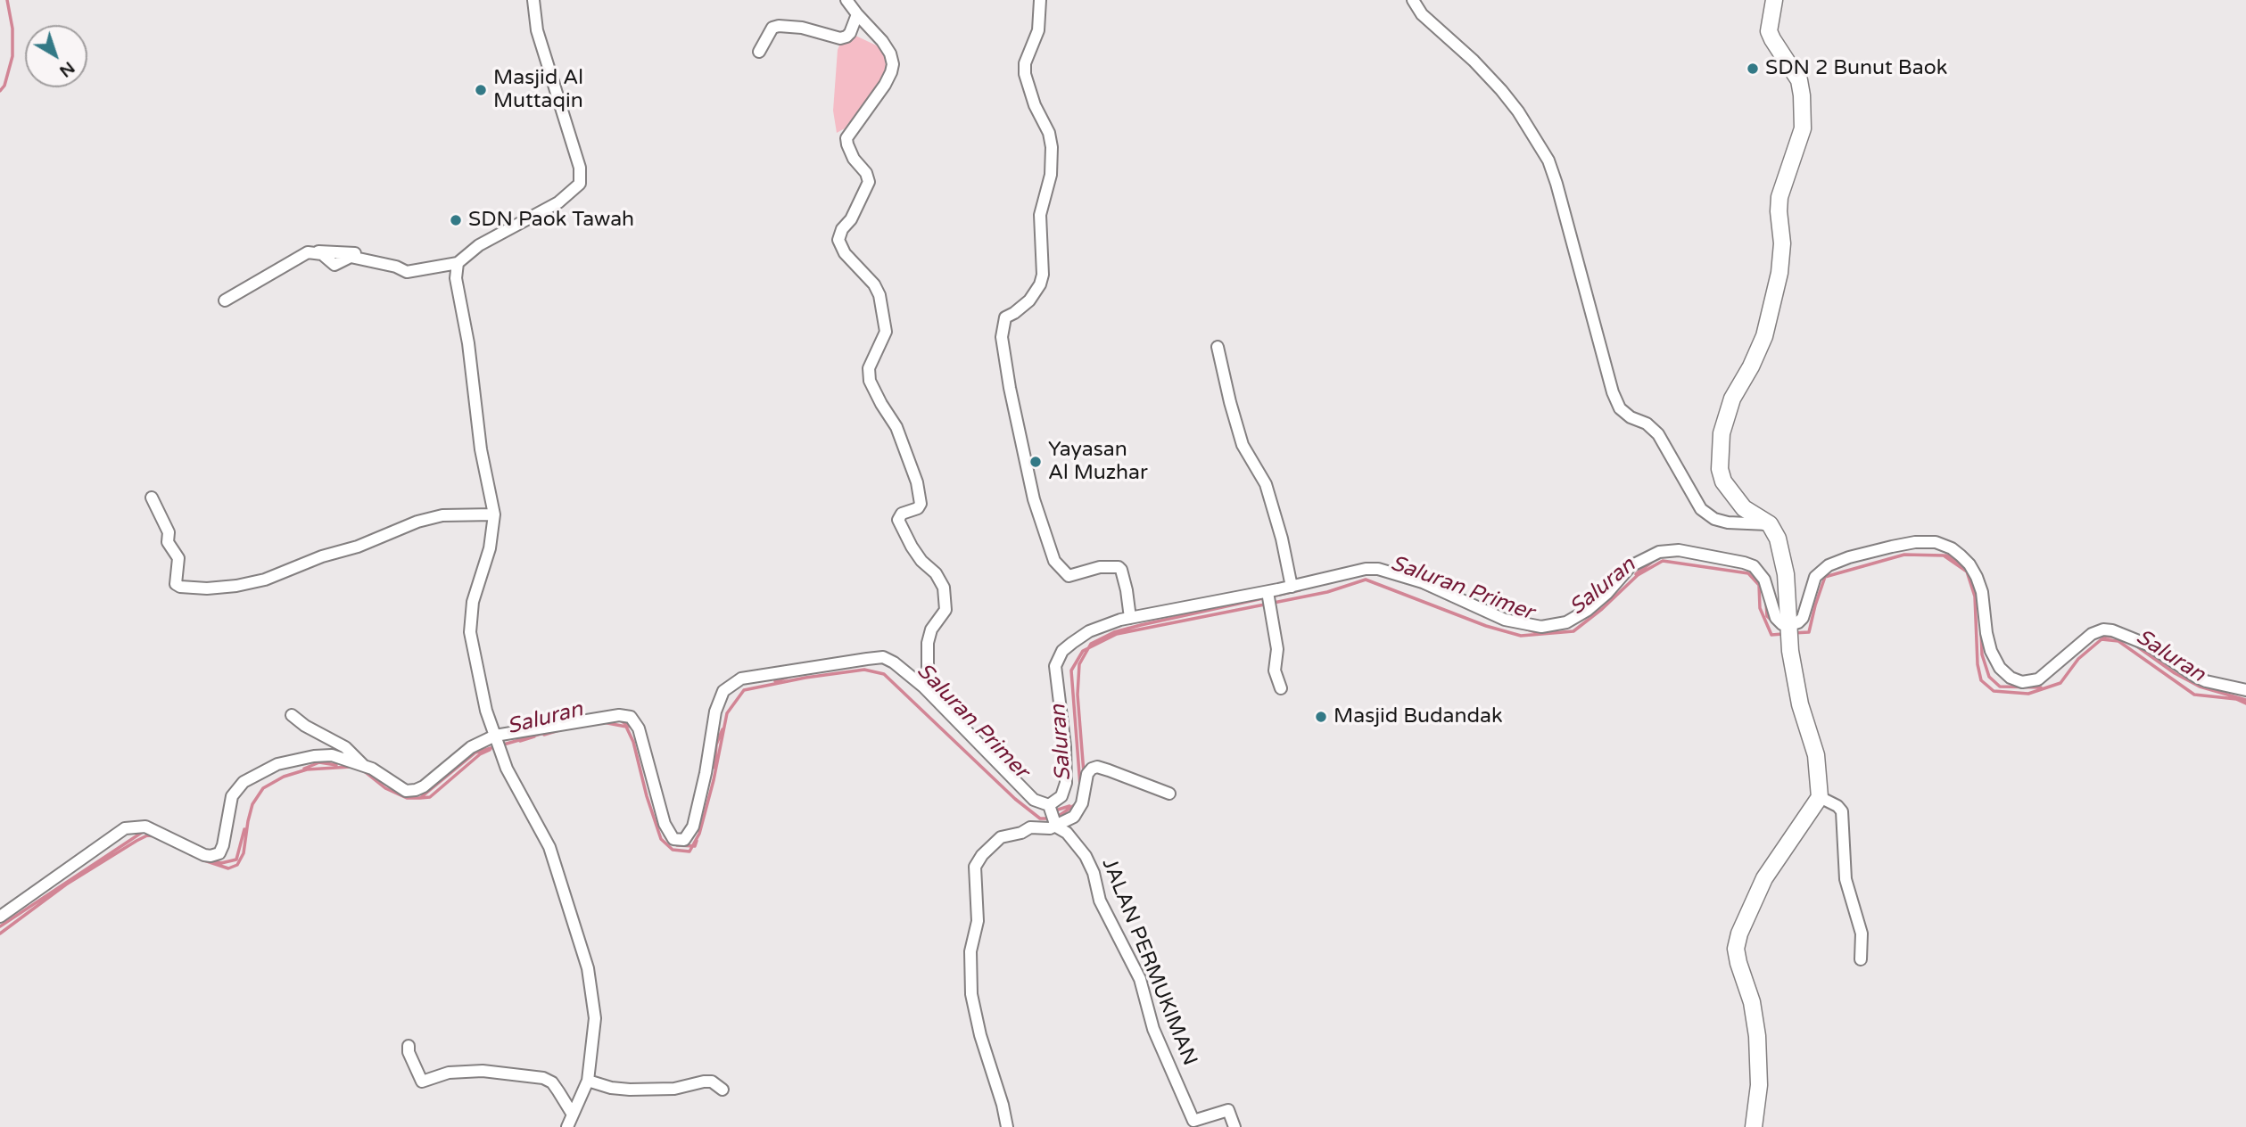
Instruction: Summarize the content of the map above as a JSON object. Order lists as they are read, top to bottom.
{
  "streets": {
    "street": ["JALAN PERMUKIMAN"]
  },
  "water": ["Saluran", "Saluran Primer"],
  "places": [
    "SDN 2 Bunut Baok",
    "Masjid Al Muttaqin",
    "SDN Paok Tawah",
    "Yayasan Al Muzhar",
    "Masjid Budandak"
  ],
  "north": "bottom right"
}
